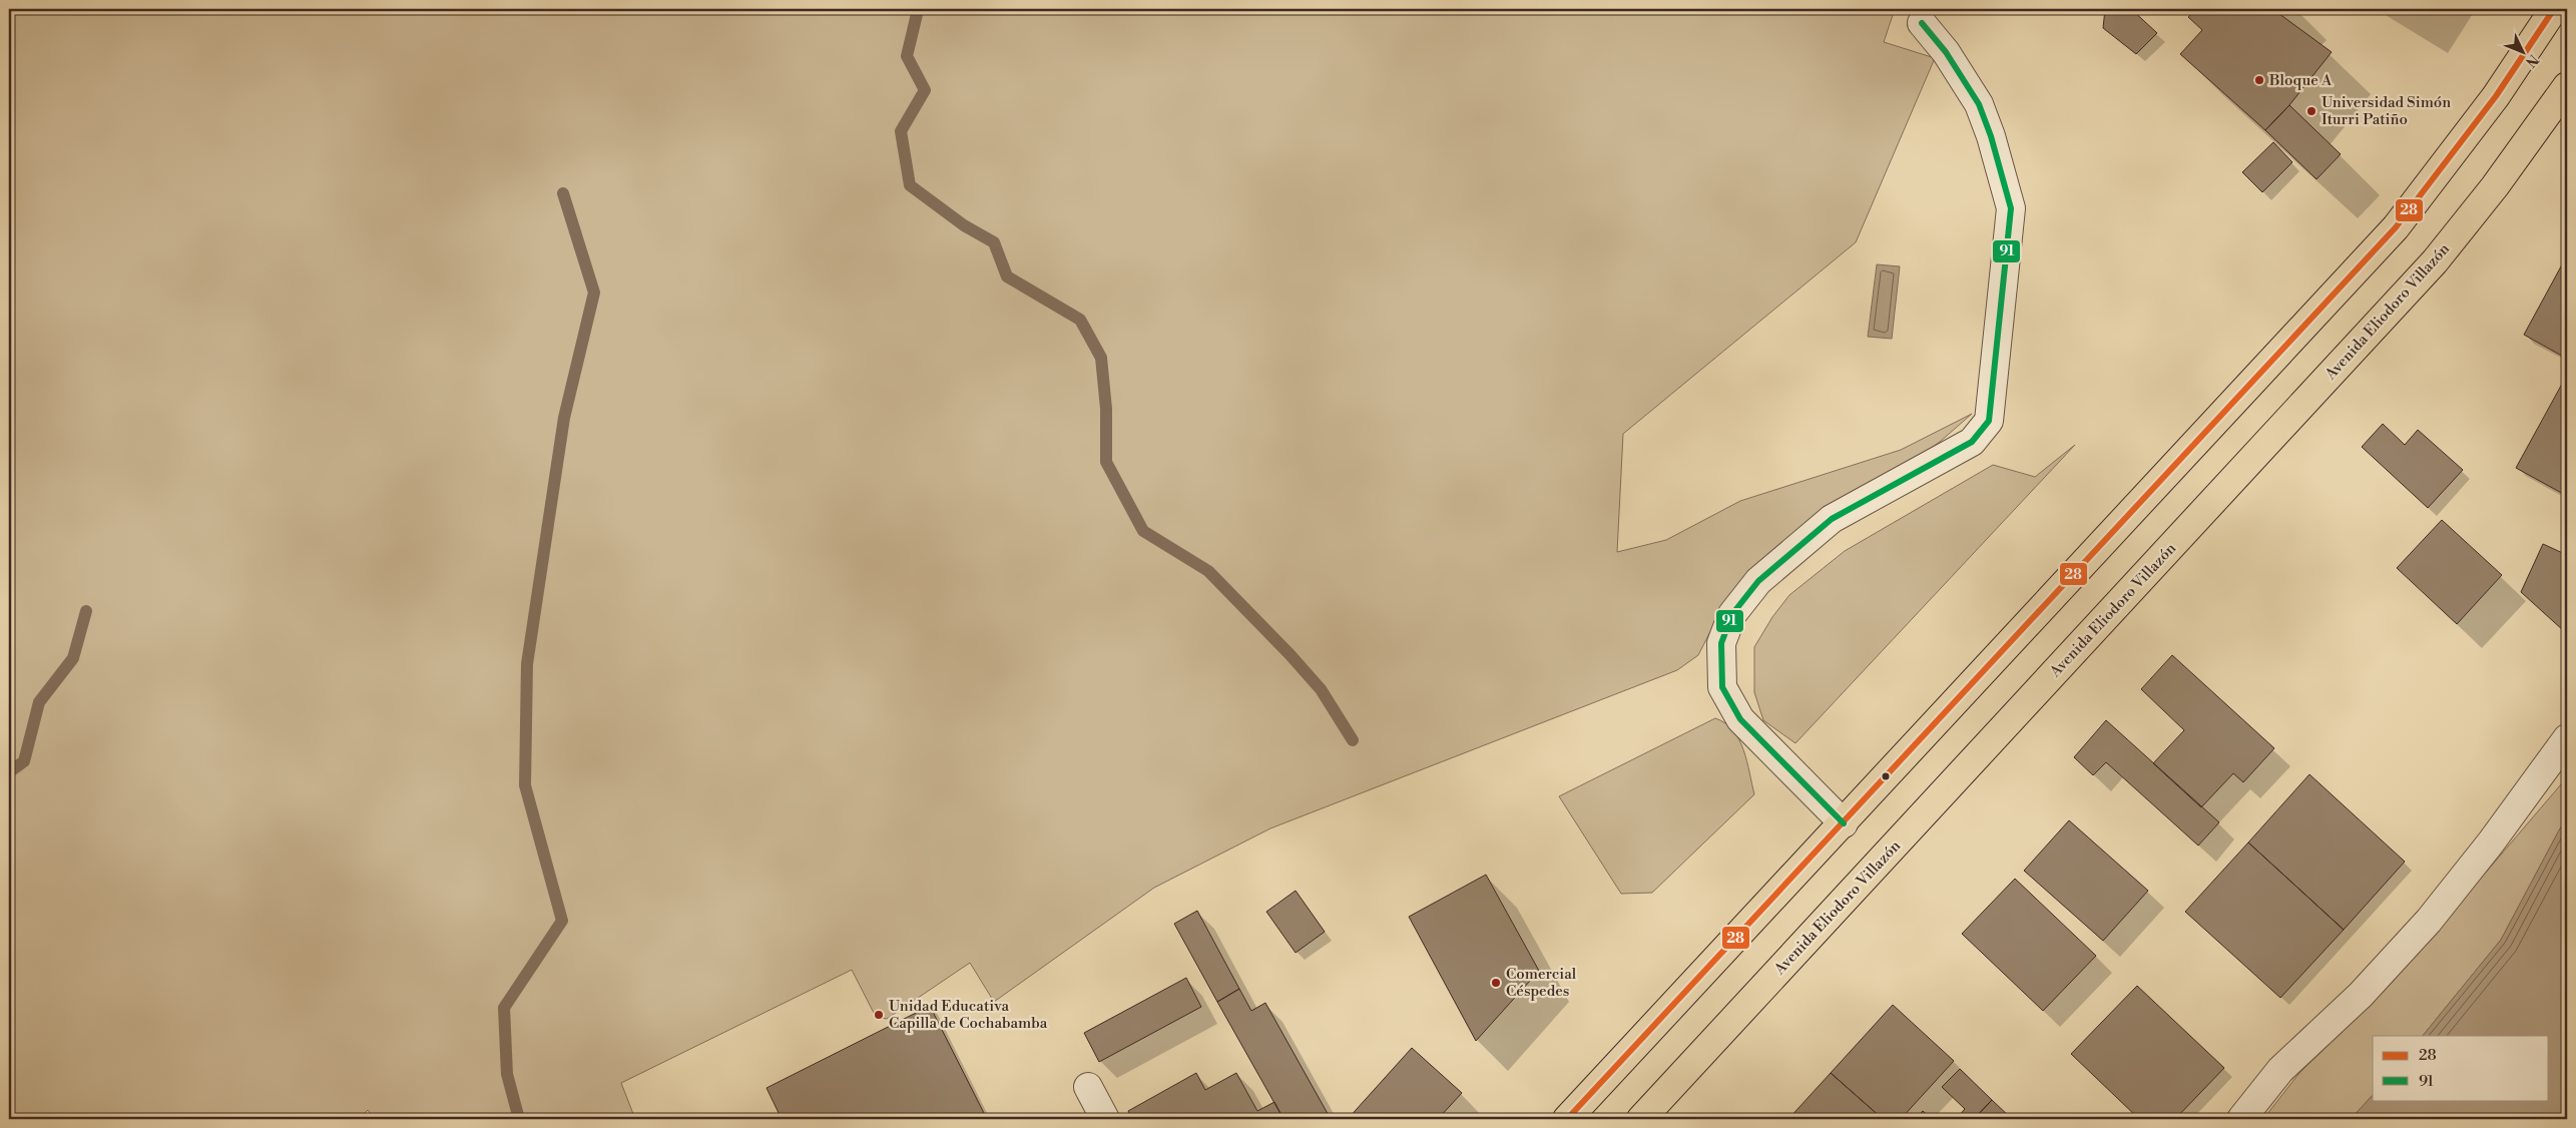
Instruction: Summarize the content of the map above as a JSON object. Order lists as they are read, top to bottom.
{
  "streets": {
    "highway": ["Avenida Eliodoro Villazón"]
  },
  "places": [
    "Bloque A",
    "Universidad Simón Iturri Patiño",
    "Comercial Céspedes",
    "Unidad Educativa Capilla de Cochabamba"
  ],
  "lines": ["transit line 28", "transit line 91"],
  "legend": ["28", "91"],
  "north": "bottom right"
}
